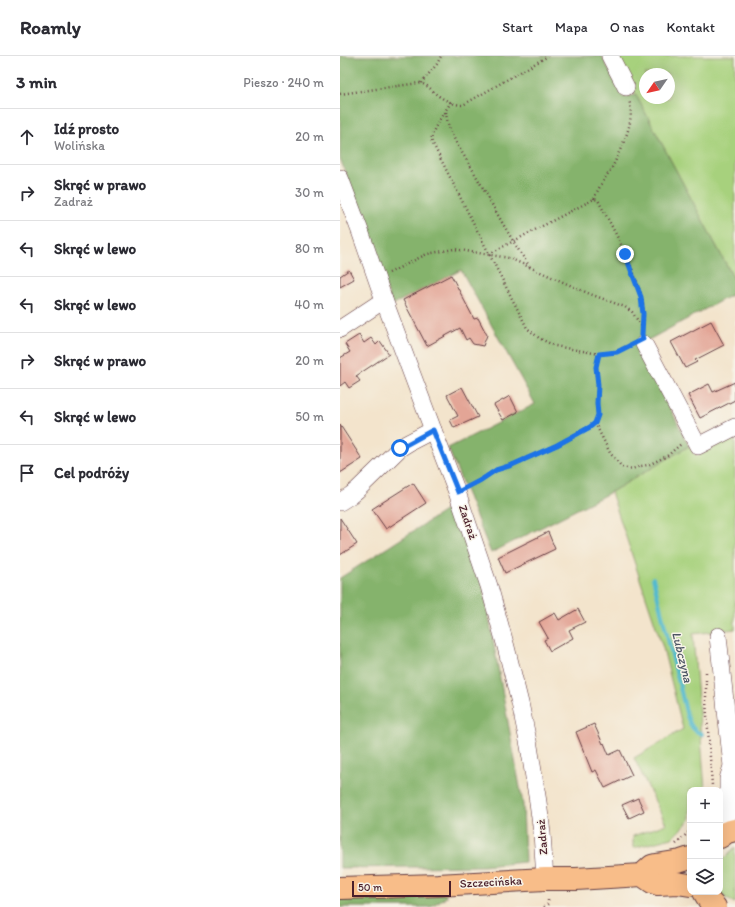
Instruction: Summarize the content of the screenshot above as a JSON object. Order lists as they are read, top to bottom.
{
  "streets": {
    "main road": ["Szczecińska"],
    "street": ["Zadraż"]
  },
  "crossings": [
    ["Zadraż", "Szczecińska"]
  ],
  "water": ["Lubczyna"],
  "scale_bar": "50 m",
  "north": "bottom left",
  "page": {
    "header": "Roamly",
    "nav": [
      "Start",
      "Mapa",
      "O nas",
      "Kontakt"
    ],
    "heading": ["3 min", "Pieszo · 240 m"],
    "list": [
      ["Idź prosto", "Wolińska", "20 m"],
      ["Skręć w prawo", "Zadraż", "30 m"],
      ["Skręć w lewo", "80 m"],
      ["Skręć w lewo", "40 m"],
      ["Skręć w prawo", "20 m"],
      ["Skręć w lewo", "50 m"],
      "Cel podróży"
    ],
    "map_buttons": ["+", "−"],
    "scale": "50 m"
  }
}
